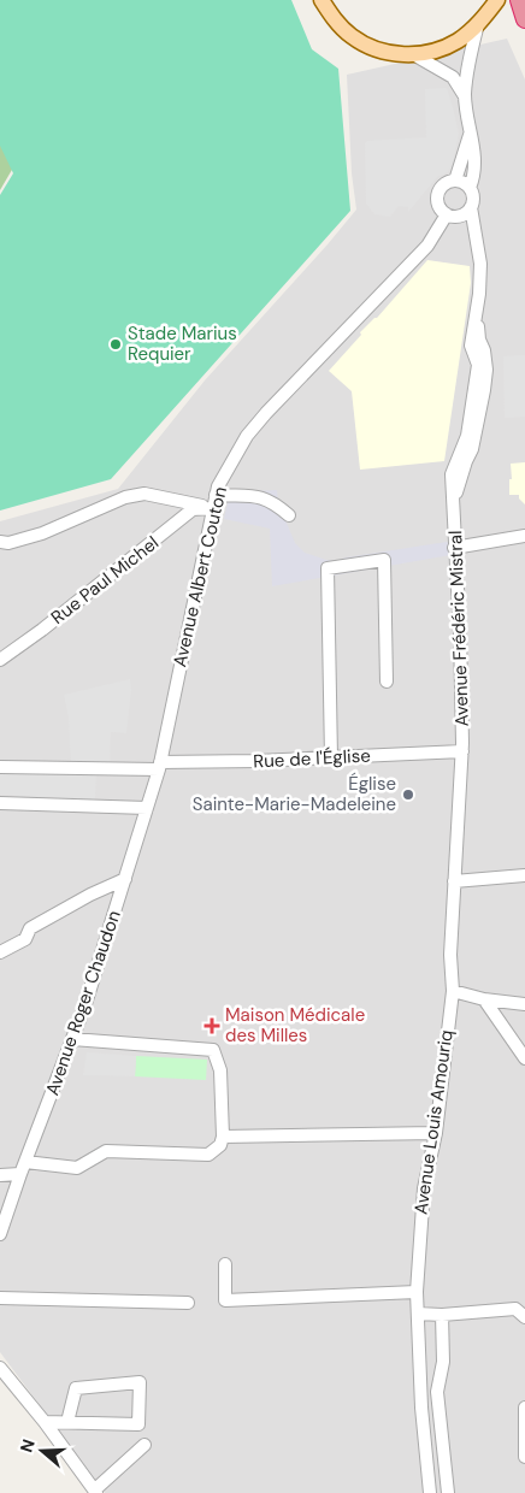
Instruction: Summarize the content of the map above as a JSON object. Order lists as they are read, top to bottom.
{
  "streets": {
    "street": [
      "Avenue Albert Couton",
      "Rue Paul Michel",
      "Avenue Frédéric Mistral",
      "Rue de l'Église",
      "Avenue Roger Chaudon",
      "Avenue Louis Amouriq"
    ]
  },
  "crossings": [
    ["Avenue Albert Couton", "Rue Paul Michel"],
    ["Avenue Albert Couton", "Avenue Frédéric Mistral"],
    ["Avenue Albert Couton", "Rue de l'Église"],
    ["Avenue Albert Couton", "Avenue Roger Chaudon"],
    ["Avenue Frédéric Mistral", "Rue de l'Église"],
    ["Avenue Frédéric Mistral", "Avenue Louis Amouriq"],
    ["Rue de l'Église", "Avenue Roger Chaudon"],
    ["Rue de l'Église", "Avenue Louis Amouriq"]
  ],
  "places": {
    "other": ["Stade Marius Requier", "Église Sainte-Marie-Madeleine"],
    "health": ["Maison Médicale des Milles"]
  },
  "north": "left"
}
